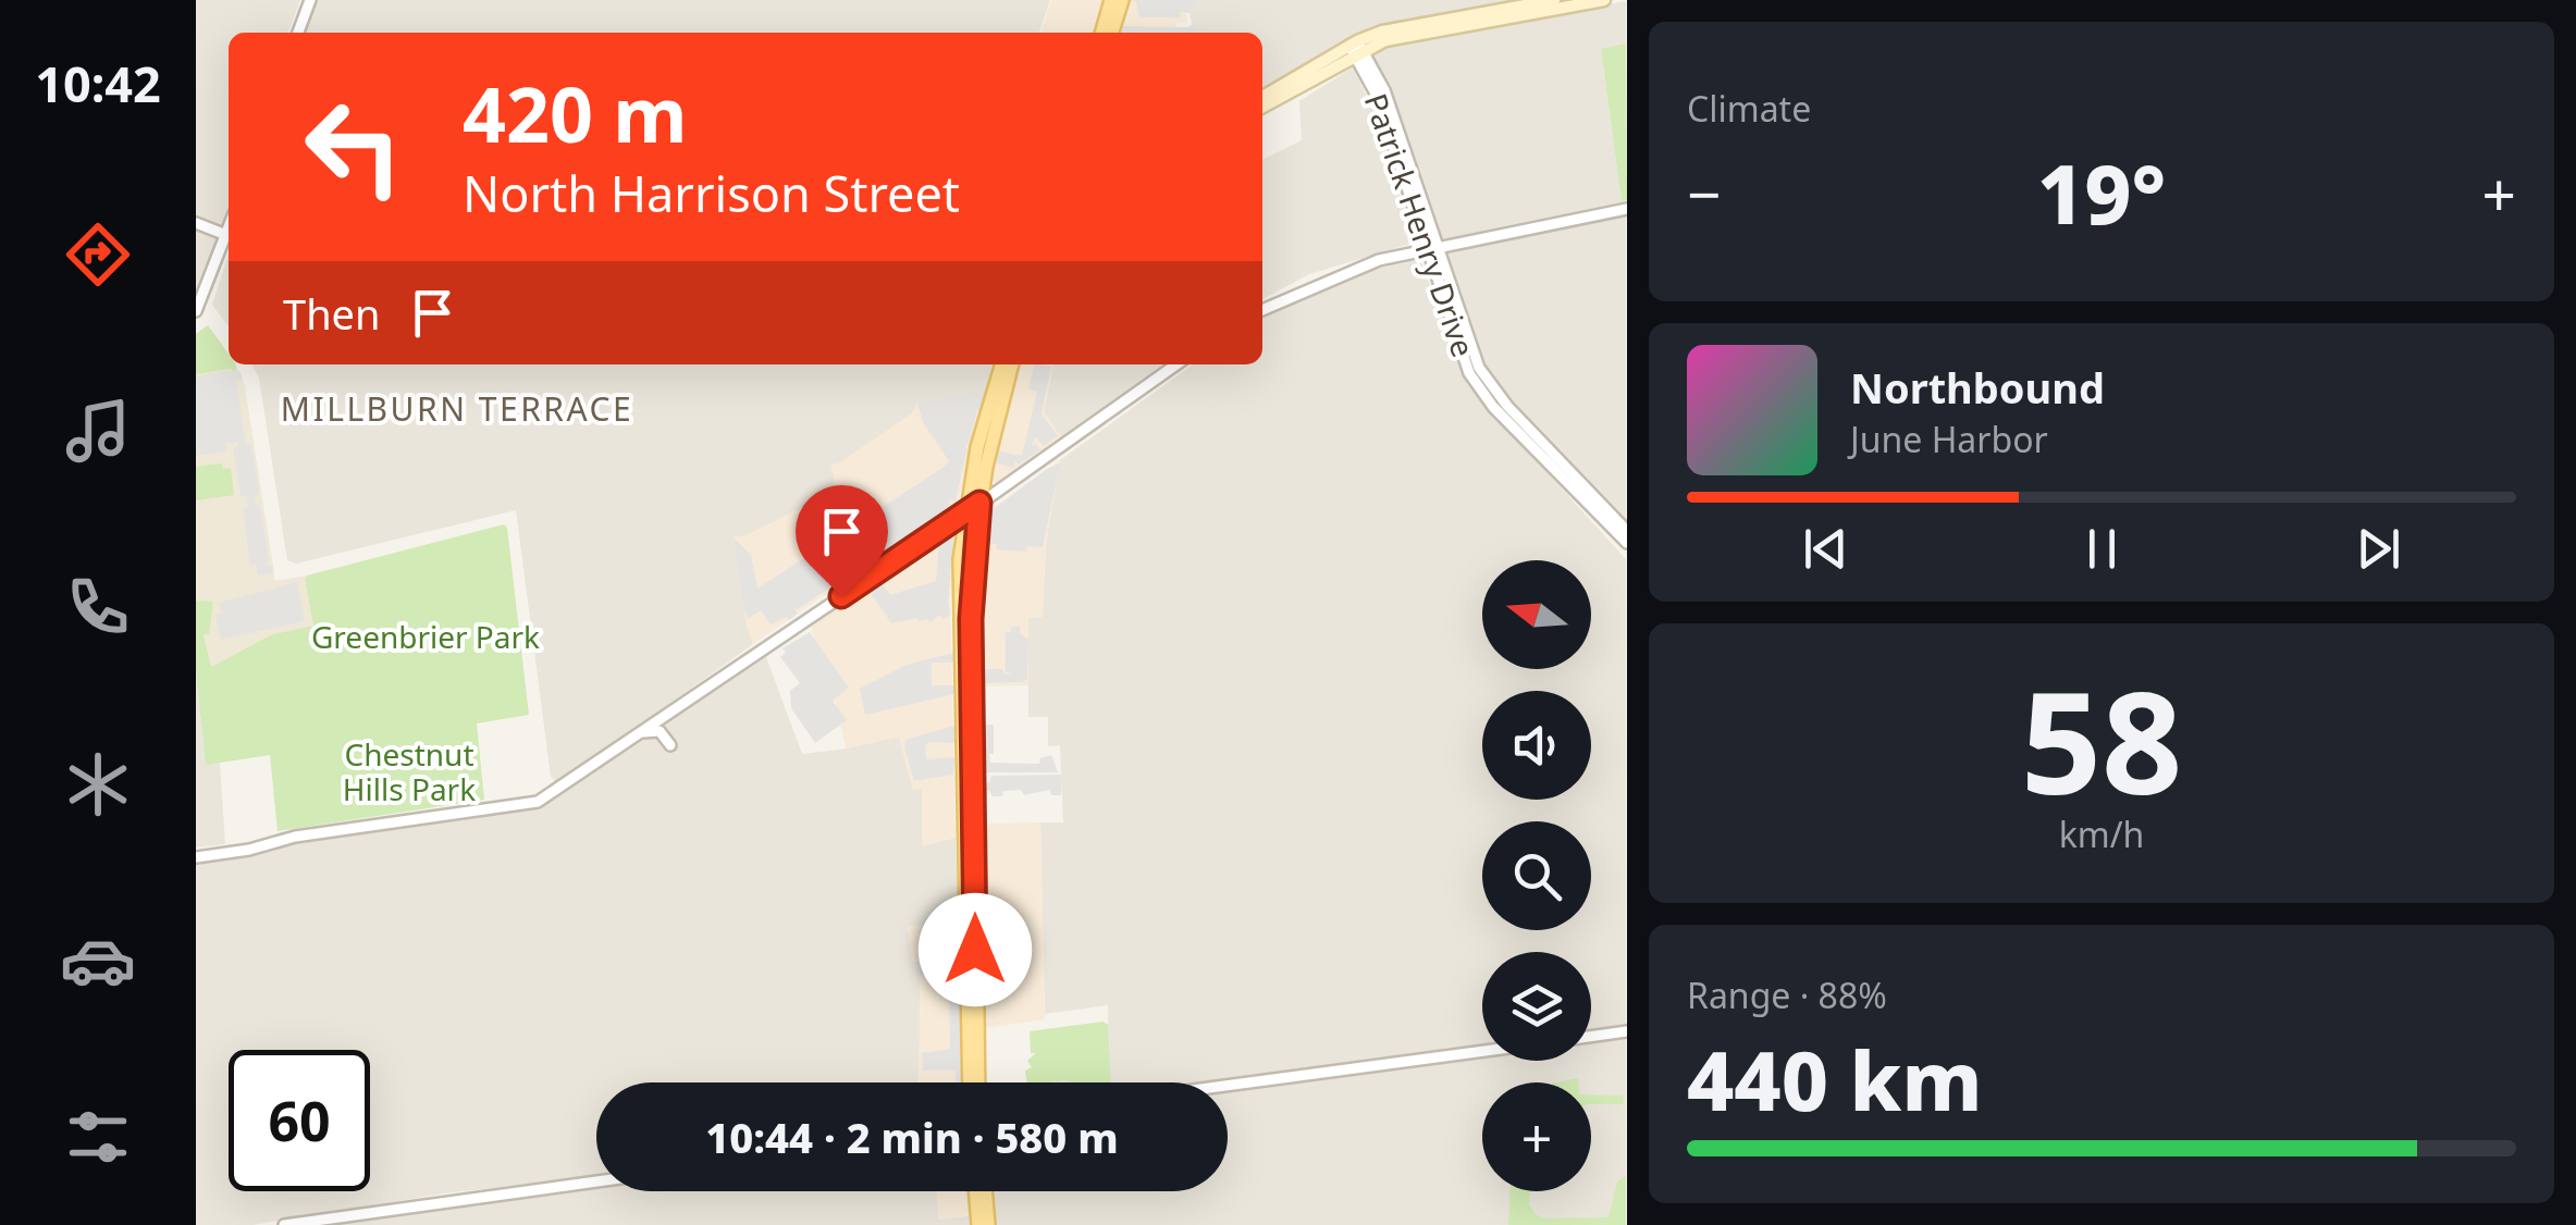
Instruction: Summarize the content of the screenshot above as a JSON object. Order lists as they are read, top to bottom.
{
  "streets": {
    "street": ["Patrick Henry Drive"]
  },
  "districts": ["MILLBURN TERRACE"],
  "parks": ["Greenbrier Park", "Chestnut Hills Park"],
  "north": "left",
  "page": {
    "tabs": "10:42",
    "tile": [
      "Climate",
      ["58", "km/h"],
      ["Range · 88%", "440 km"]
    ],
    "turn": ["420 m", "North Harrison Street"],
    "heat": ["−", "19°", "+"],
    "then": "Then",
    "song": ["Northbound", "June Harbor"],
    "map_buttons": "+",
    "limit": "60",
    "trip": "10:44 · 2 min · 580 m"
  }
}
